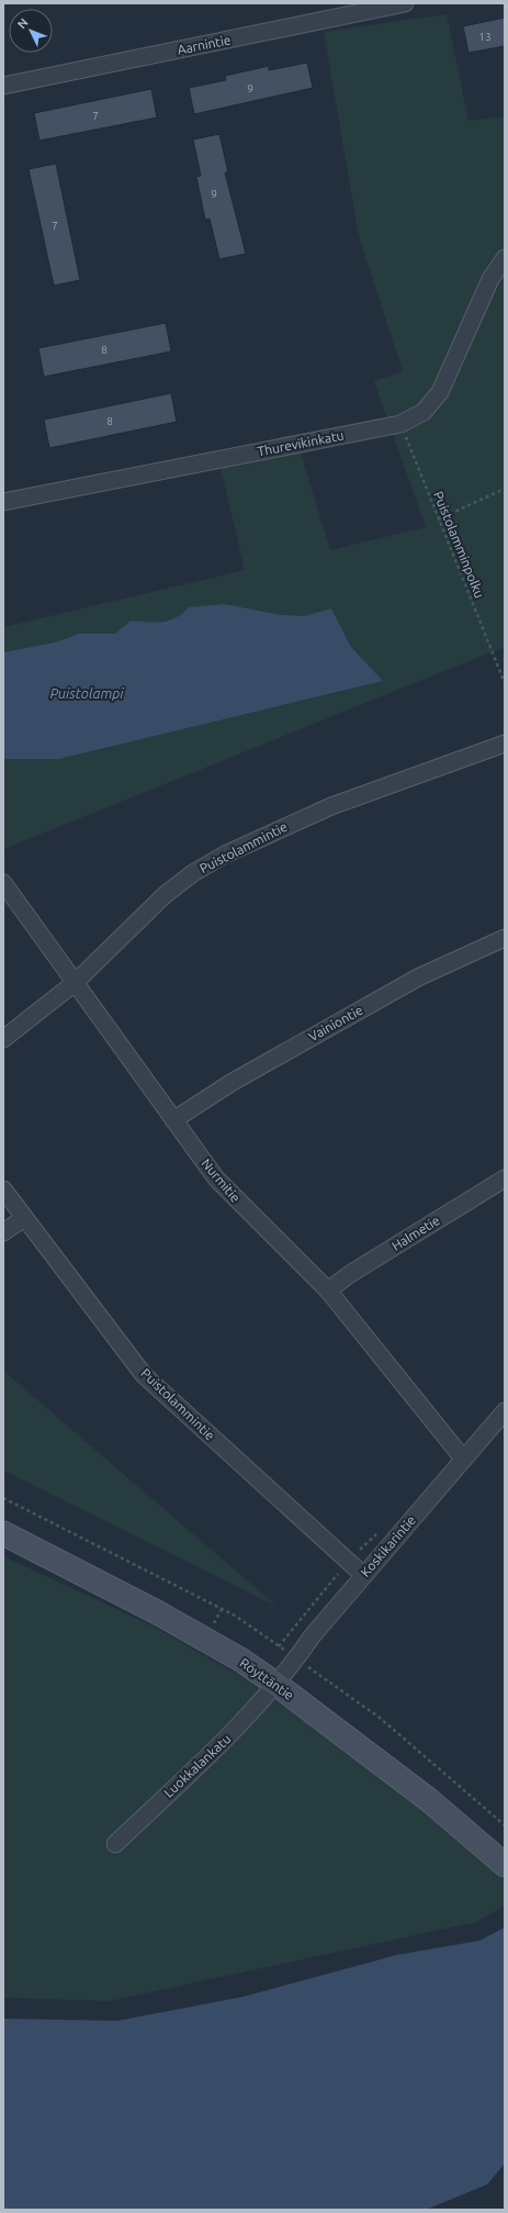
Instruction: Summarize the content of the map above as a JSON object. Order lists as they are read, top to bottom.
{
  "streets": {
    "street": [
      "Aarnintie",
      "Thurevikinkatu",
      "Puistolammintie",
      "Vainiontie",
      "Nurmitie",
      "Halmetie",
      "Koskikarintie",
      "Röyttäntie",
      "Luokkalankatu"
    ],
    "path": ["Puistolamminpolku"]
  },
  "crossings": [
    ["Thurevikinkatu", "Puistolamminpolku"],
    ["Puistolammintie", "Nurmitie"],
    ["Puistolammintie", "Koskikarintie"],
    ["Vainiontie", "Nurmitie"],
    ["Nurmitie", "Halmetie"],
    ["Nurmitie", "Koskikarintie"],
    ["Koskikarintie", "Röyttäntie"],
    ["Koskikarintie", "Luokkalankatu"],
    ["Röyttäntie", "Luokkalankatu"]
  ],
  "water": ["Puistolampi"],
  "house_numbers": [
    "13",
    "9",
    "7",
    "9",
    "7",
    "8",
    "8"
  ],
  "north": "top left"
}
